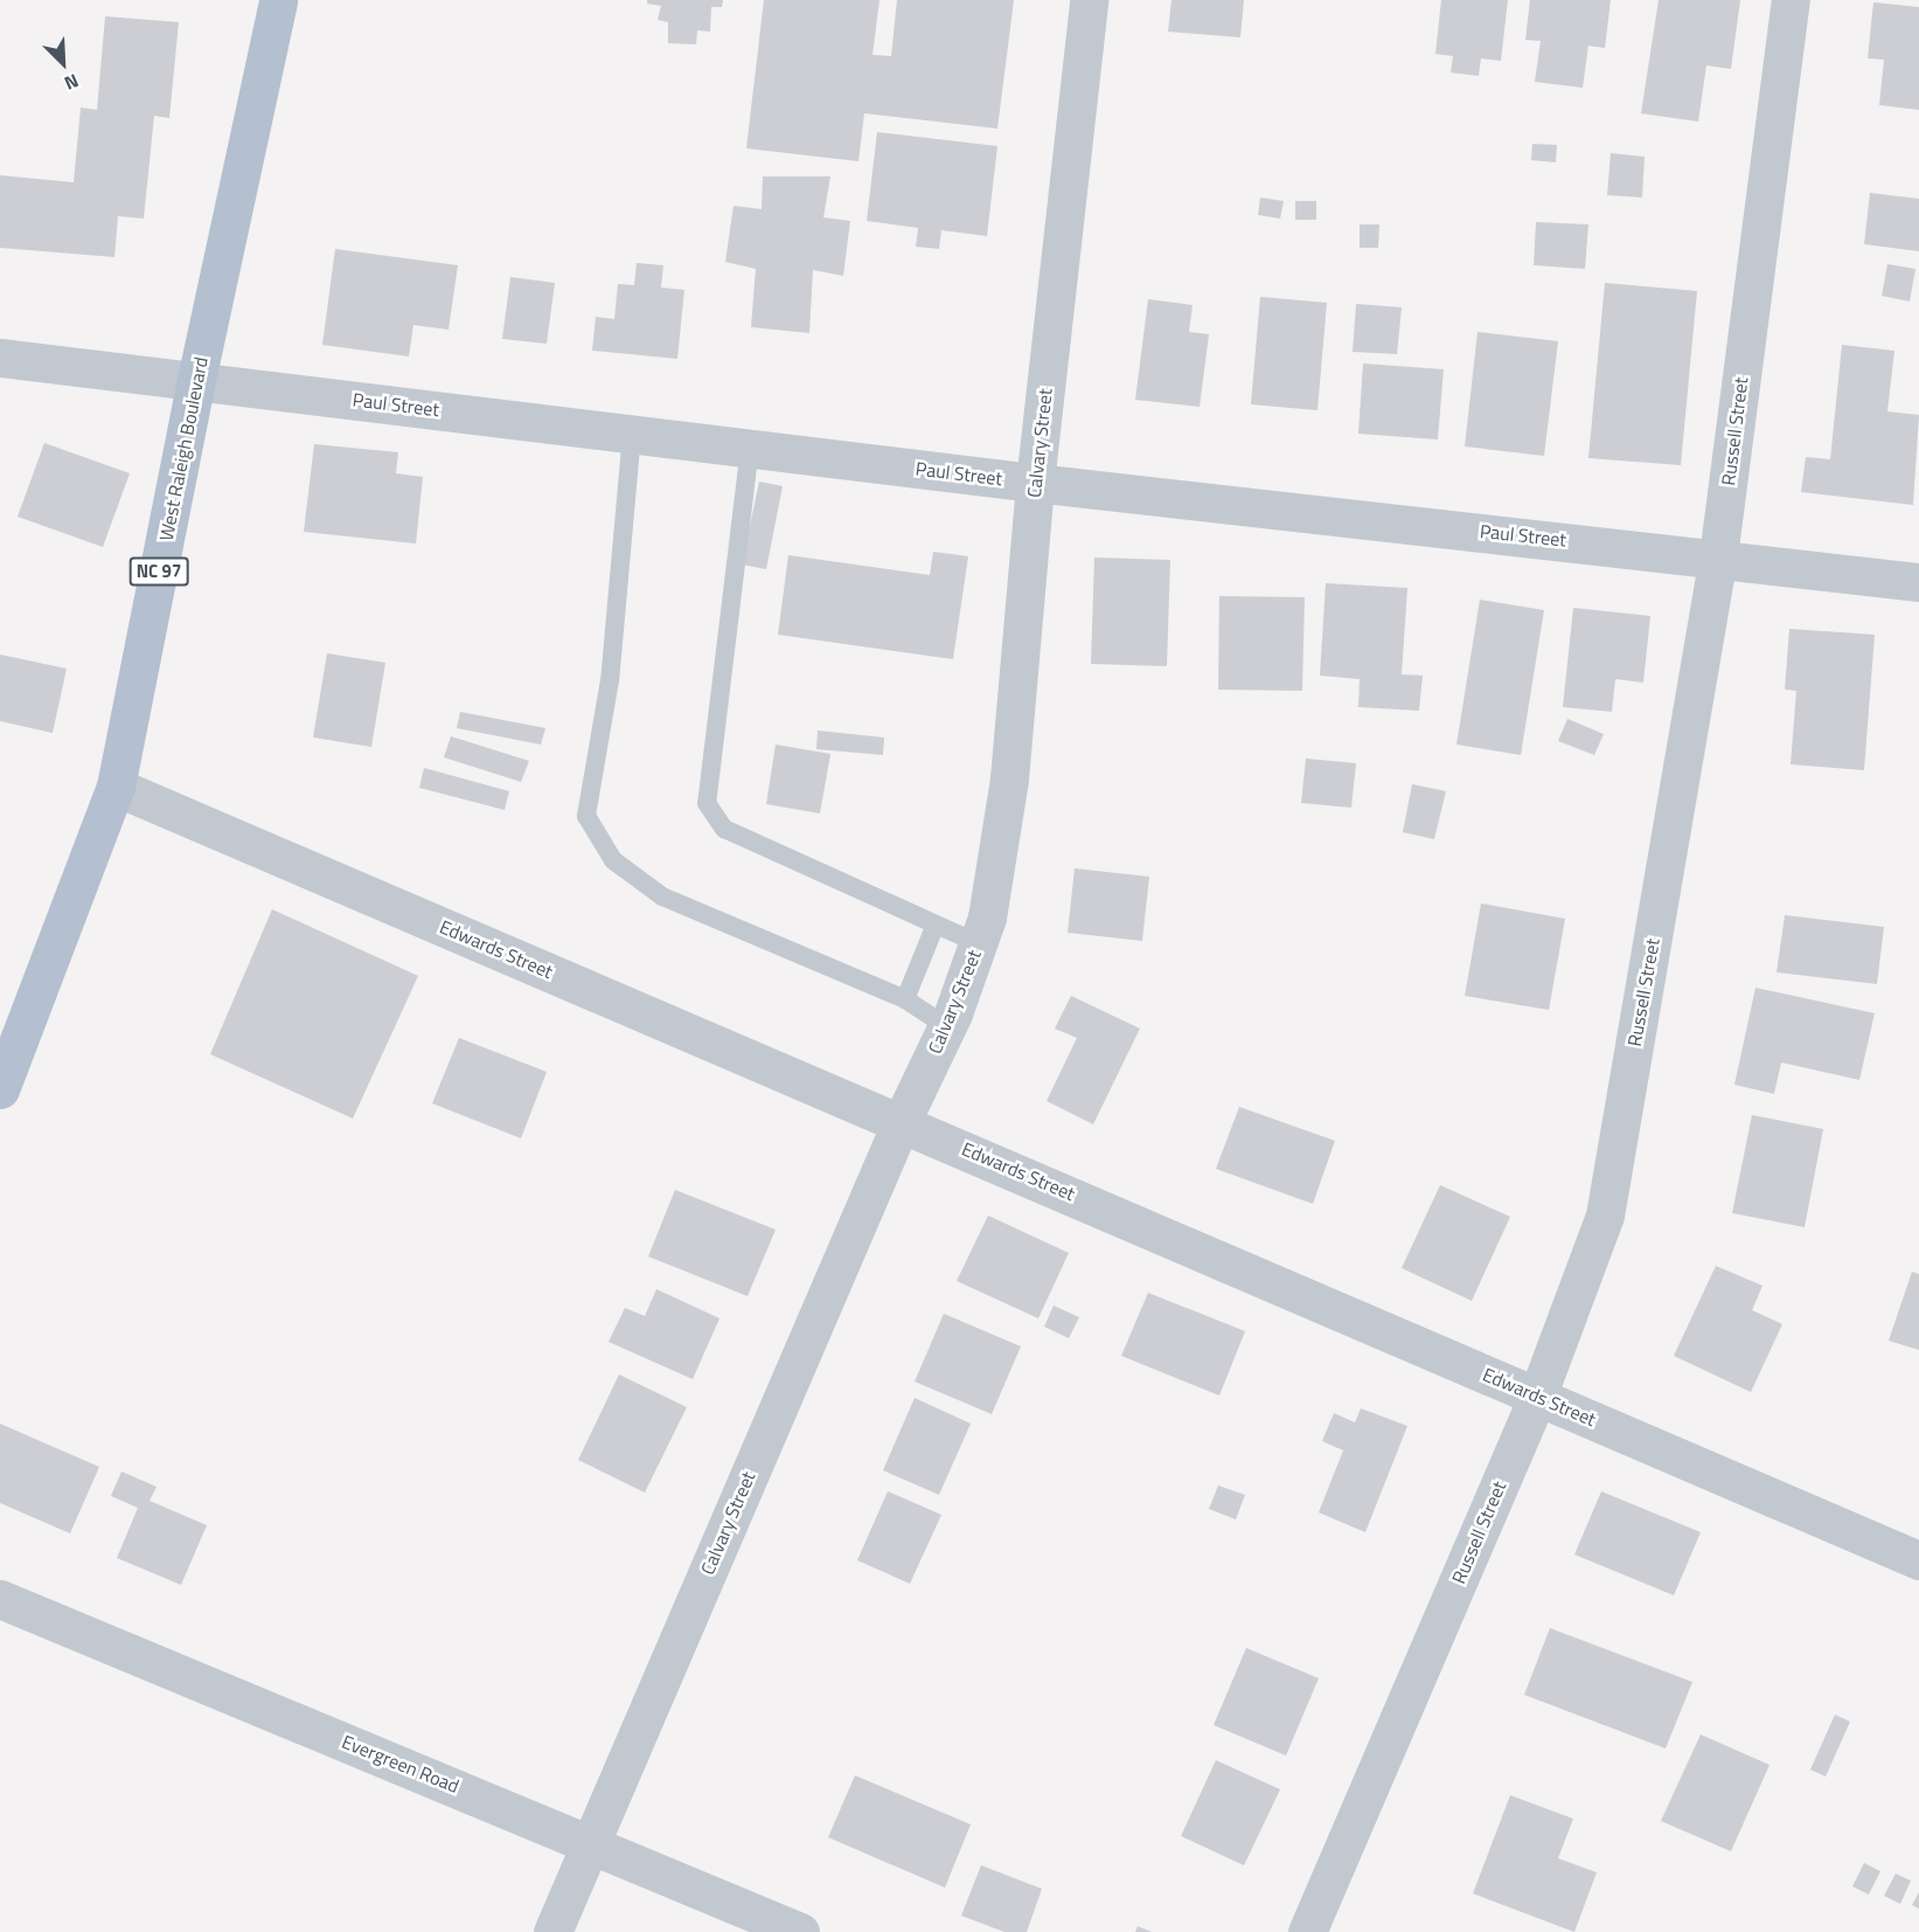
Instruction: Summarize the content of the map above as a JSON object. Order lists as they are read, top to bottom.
{
  "streets": {
    "main road": ["West Raleigh Boulevard", "NC 97"],
    "street": [
      "Paul Street",
      "Russell Street",
      "Calvary Street",
      "Edwards Street",
      "Evergreen Road"
    ]
  },
  "crossings": [
    ["Paul Street", "Russell Street"],
    ["Paul Street", "Calvary Street"],
    ["Paul Street", "West Raleigh Boulevard"],
    ["Russell Street", "Edwards Street"],
    ["Calvary Street", "Edwards Street"],
    ["Calvary Street", "Evergreen Road"],
    ["West Raleigh Boulevard", "Edwards Street"]
  ],
  "north": "bottom right"
}
